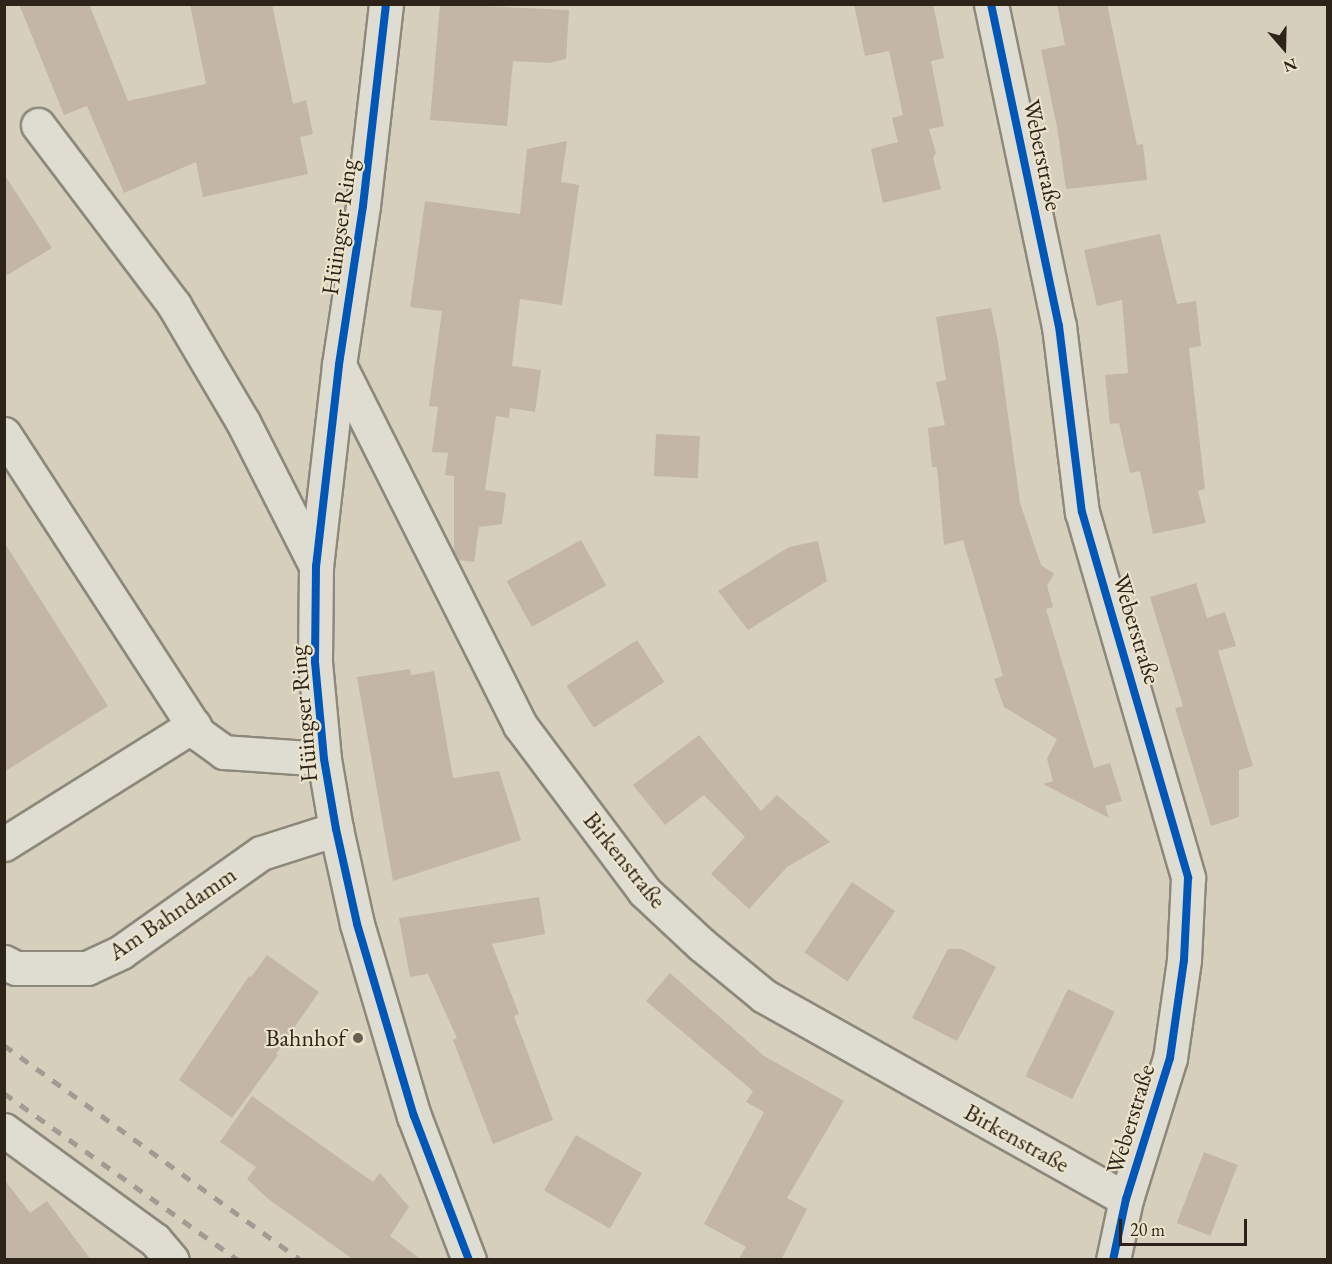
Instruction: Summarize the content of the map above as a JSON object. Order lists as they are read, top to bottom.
{
  "streets": {
    "street": [
      "Weberstraße",
      "Hüingser Ring",
      "Birkenstraße",
      "Am Bahndamm"
    ]
  },
  "crossings": [
    ["Weberstraße", "Birkenstraße"],
    ["Hüingser Ring", "Birkenstraße"],
    ["Hüingser Ring", "Am Bahndamm"]
  ],
  "places": ["Bahnhof"],
  "scale_bar": "20 m",
  "north": "bottom"
}
